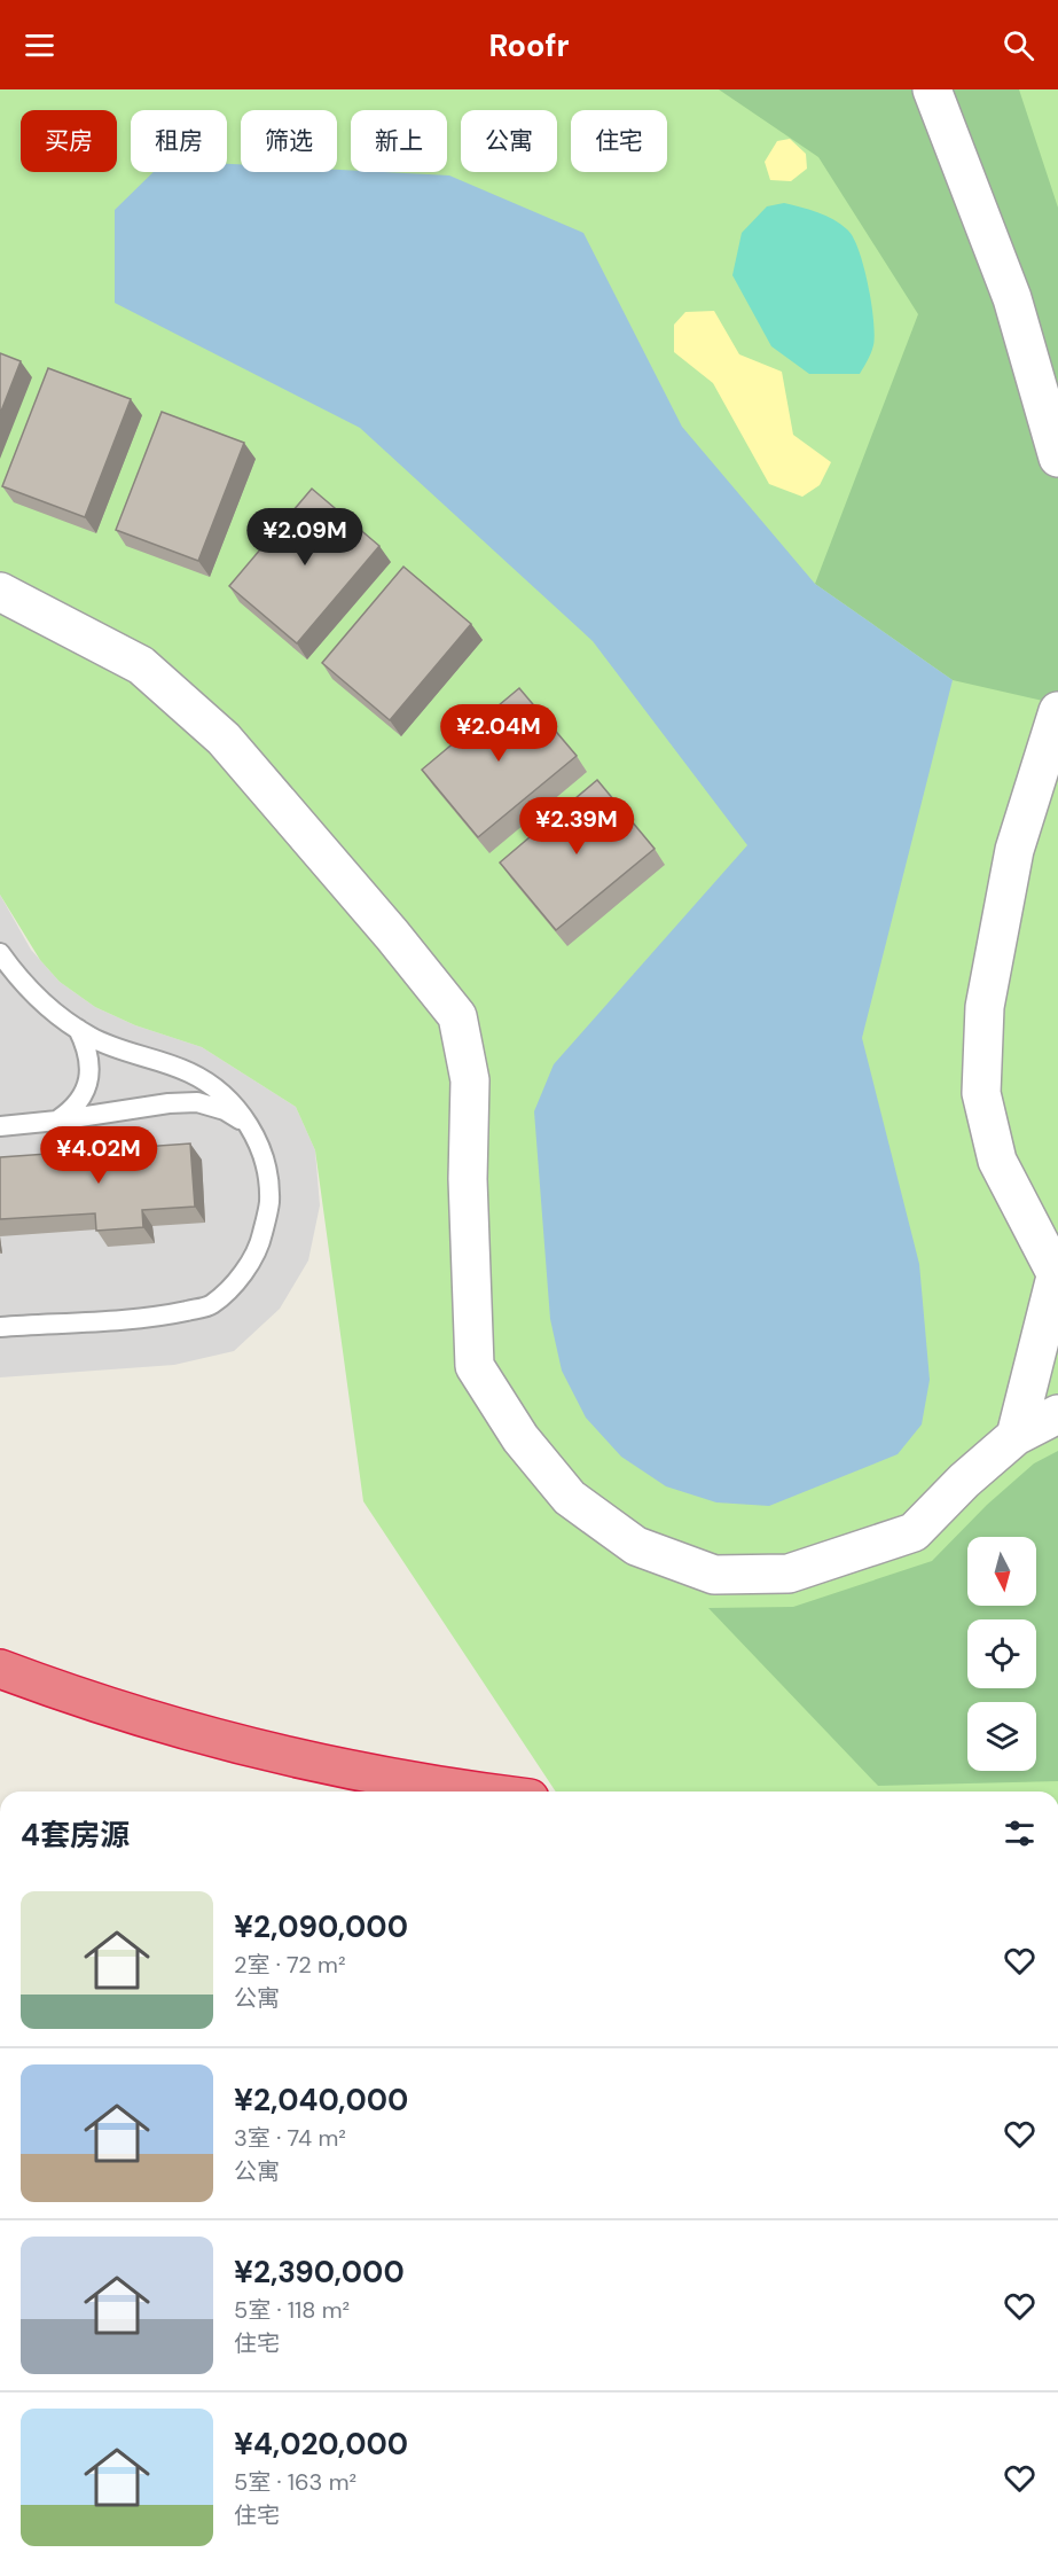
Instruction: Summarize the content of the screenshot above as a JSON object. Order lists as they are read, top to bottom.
{
  "north": "bottom",
  "page": {
    "header": "Roofr",
    "chip": [
      "买房",
      "租房",
      "筛选",
      "新上",
      "公寓",
      "住宅"
    ],
    "price": [
      "¥2.09M",
      "¥2.04M",
      "¥2.39M",
      "¥4.02M"
    ],
    "heading": "4套房源",
    "list": [
      {
        "name": "¥2,090,000",
        "note": "2室 · 72 m² · 公寓"
      },
      {
        "name": "¥2,040,000",
        "note": "3室 · 74 m² · 公寓"
      },
      {
        "name": "¥2,390,000",
        "note": "5室 · 118 m² · 住宅"
      },
      {
        "name": "¥4,020,000",
        "note": "5室 · 163 m² · 住宅"
      }
    ]
  }
}
